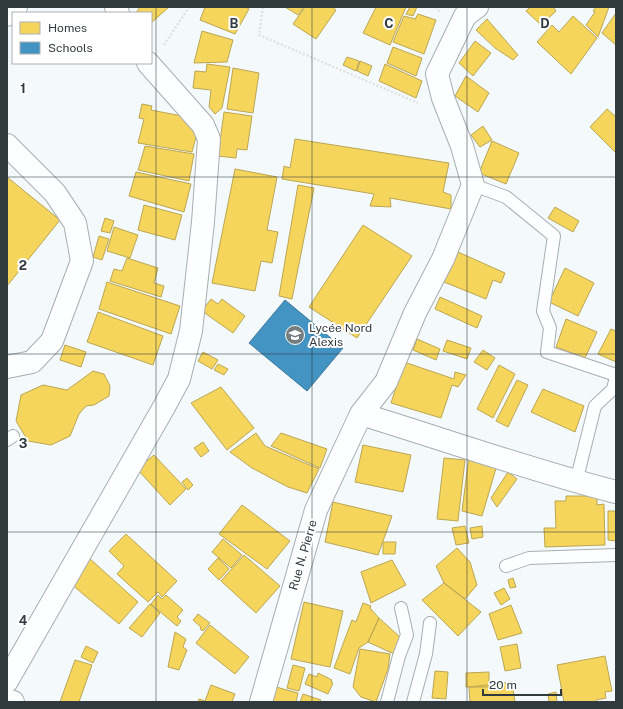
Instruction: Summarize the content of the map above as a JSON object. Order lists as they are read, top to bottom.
{
  "streets": {
    "street": ["Rue N. Pierre"]
  },
  "places": {
    "school or university": ["Lycée Nord Alexis"]
  },
  "legend": ["Homes", "Schools"],
  "scale_bar": "20 m",
  "grid": {
    "columns": ["B", "C", "D"],
    "rows": [
      "1",
      "2",
      "3",
      "4"
    ]
  }
}
